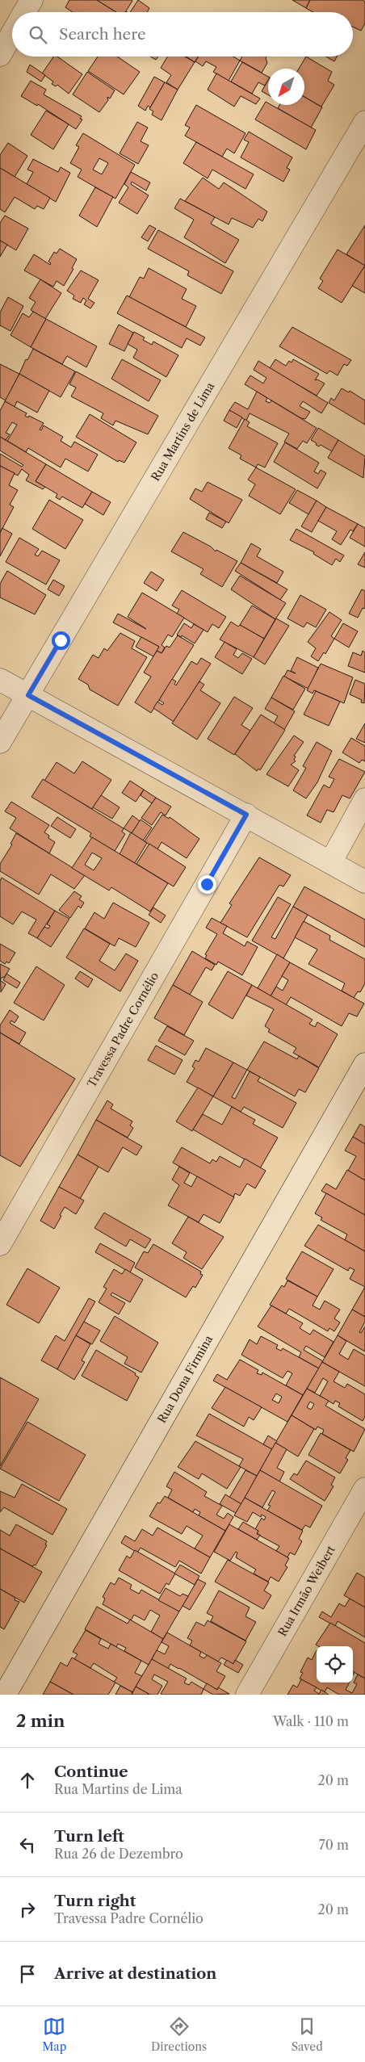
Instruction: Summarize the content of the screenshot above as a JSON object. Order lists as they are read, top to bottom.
{
  "streets": {
    "street": [
      "Rua Martins de Lima",
      "Travessa Padre Cornélio",
      "Rua Dona Firmina",
      "Rua Irmão Weibert"
    ]
  },
  "north": "bottom left",
  "page": {
    "search": "Search here",
    "heading": ["2 min", "Walk · 110 m"],
    "list": [
      ["Continue", "Rua Martins de Lima", "20 m"],
      ["Turn left", "Rua 26 de Dezembro", "70 m"],
      ["Turn right", "Travessa Padre Cornélio", "20 m"],
      "Arrive at destination"
    ],
    "nav": ["Map", "Directions", "Saved"]
  }
}
